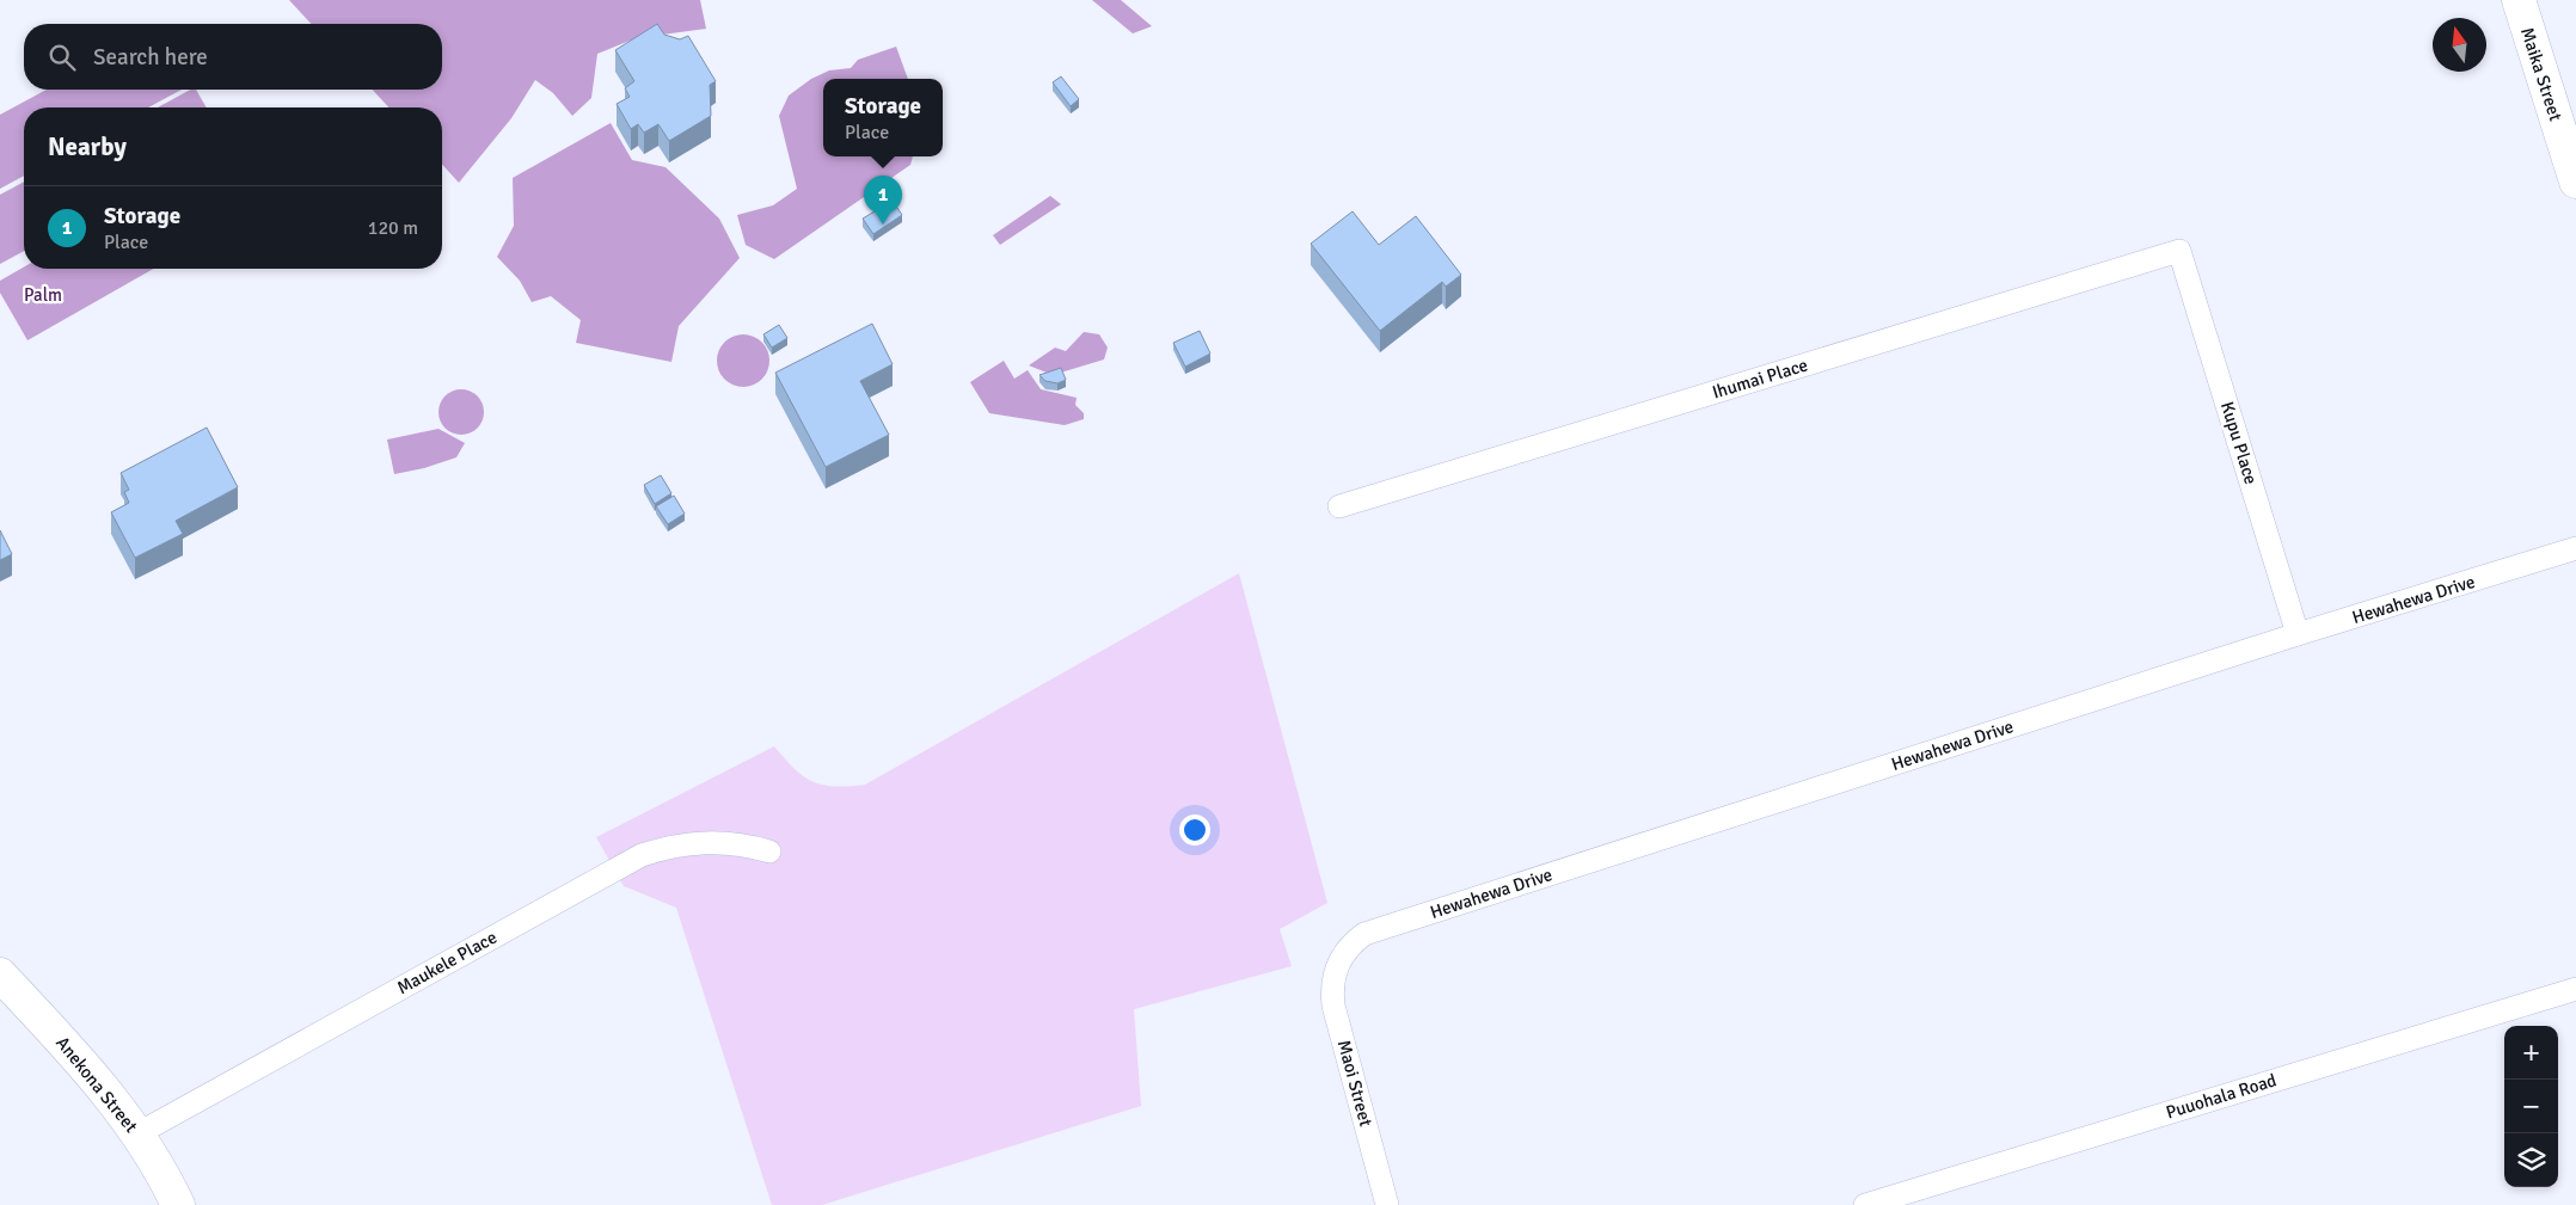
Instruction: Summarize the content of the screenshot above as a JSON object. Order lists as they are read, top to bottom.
{
  "streets": {
    "street": ["Maika Street", "Anekona Street"],
    "lane": [
      "Ihumai Place",
      "Kupu Place",
      "Hewahewa Drive",
      "Maukele Place",
      "Maoi Street",
      "Puuohala Road"
    ]
  },
  "crossings": [
    ["Ihumai Place", "Kupu Place"],
    ["Kupu Place", "Hewahewa Drive"],
    ["Hewahewa Drive", "Maoi Street"],
    ["Maukele Place", "Anekona Street"]
  ],
  "parks": ["Palm"],
  "north": "top",
  "page": {
    "search": "Search here",
    "popup": ["Storage", "Place"],
    "heading": "Nearby",
    "pins": "1",
    "list": [
      {
        "mark": "1",
        "name": "Storage",
        "note": "Place",
        "value": "120 m"
      }
    ],
    "map_buttons": ["+", "−"]
  }
}
